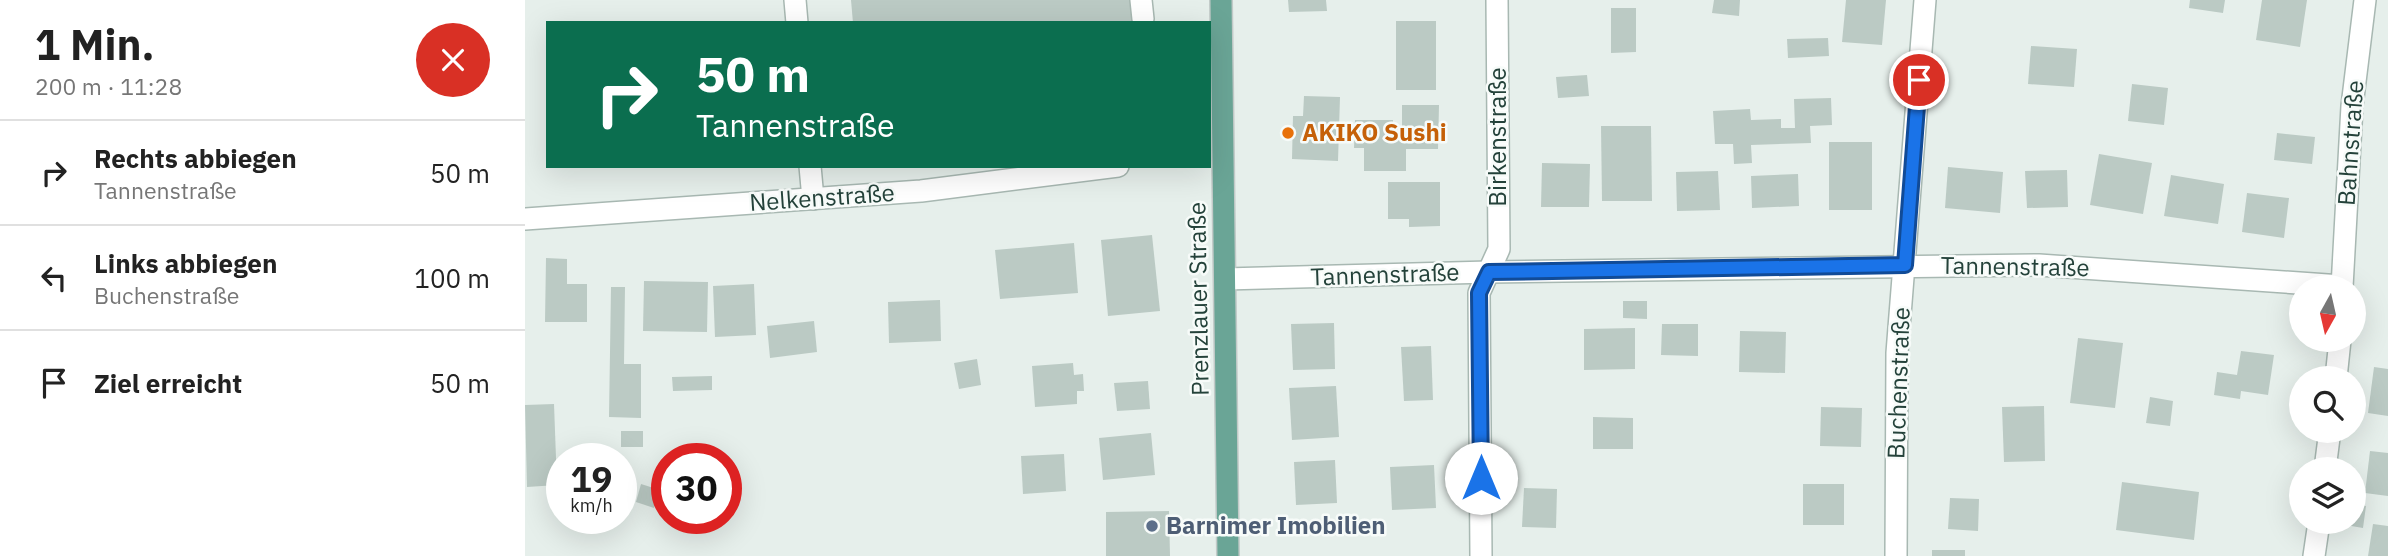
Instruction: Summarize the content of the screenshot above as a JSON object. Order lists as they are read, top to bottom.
{
  "streets": {
    "main road": ["Prenzlauer Straße"],
    "street": [
      "Birkenstraße",
      "Bahnstraße",
      "Nelkenstraße",
      "Tannenstraße",
      "Buchenstraße"
    ]
  },
  "crossings": [
    ["Birkenstraße", "Tannenstraße"],
    ["Tannenstraße", "Prenzlauer Straße"],
    ["Tannenstraße", "Buchenstraße"]
  ],
  "places": ["AKIKO Sushi", "Barnimer Imobilien"],
  "north": "bottom",
  "page": {
    "heading": ["1 Min.", "200 m · 11:28"],
    "turn": ["50 m", "Tannenstraße"],
    "list": [
      {
        "name": "Rechts abbiegen",
        "note": "Tannenstraße",
        "value": "50 m"
      },
      {
        "name": "Links abbiegen",
        "note": "Buchenstraße",
        "value": "100 m"
      },
      {
        "name": "Ziel erreicht",
        "value": "50 m"
      }
    ],
    "speed": "19 km/h",
    "limit": "30"
  }
}
